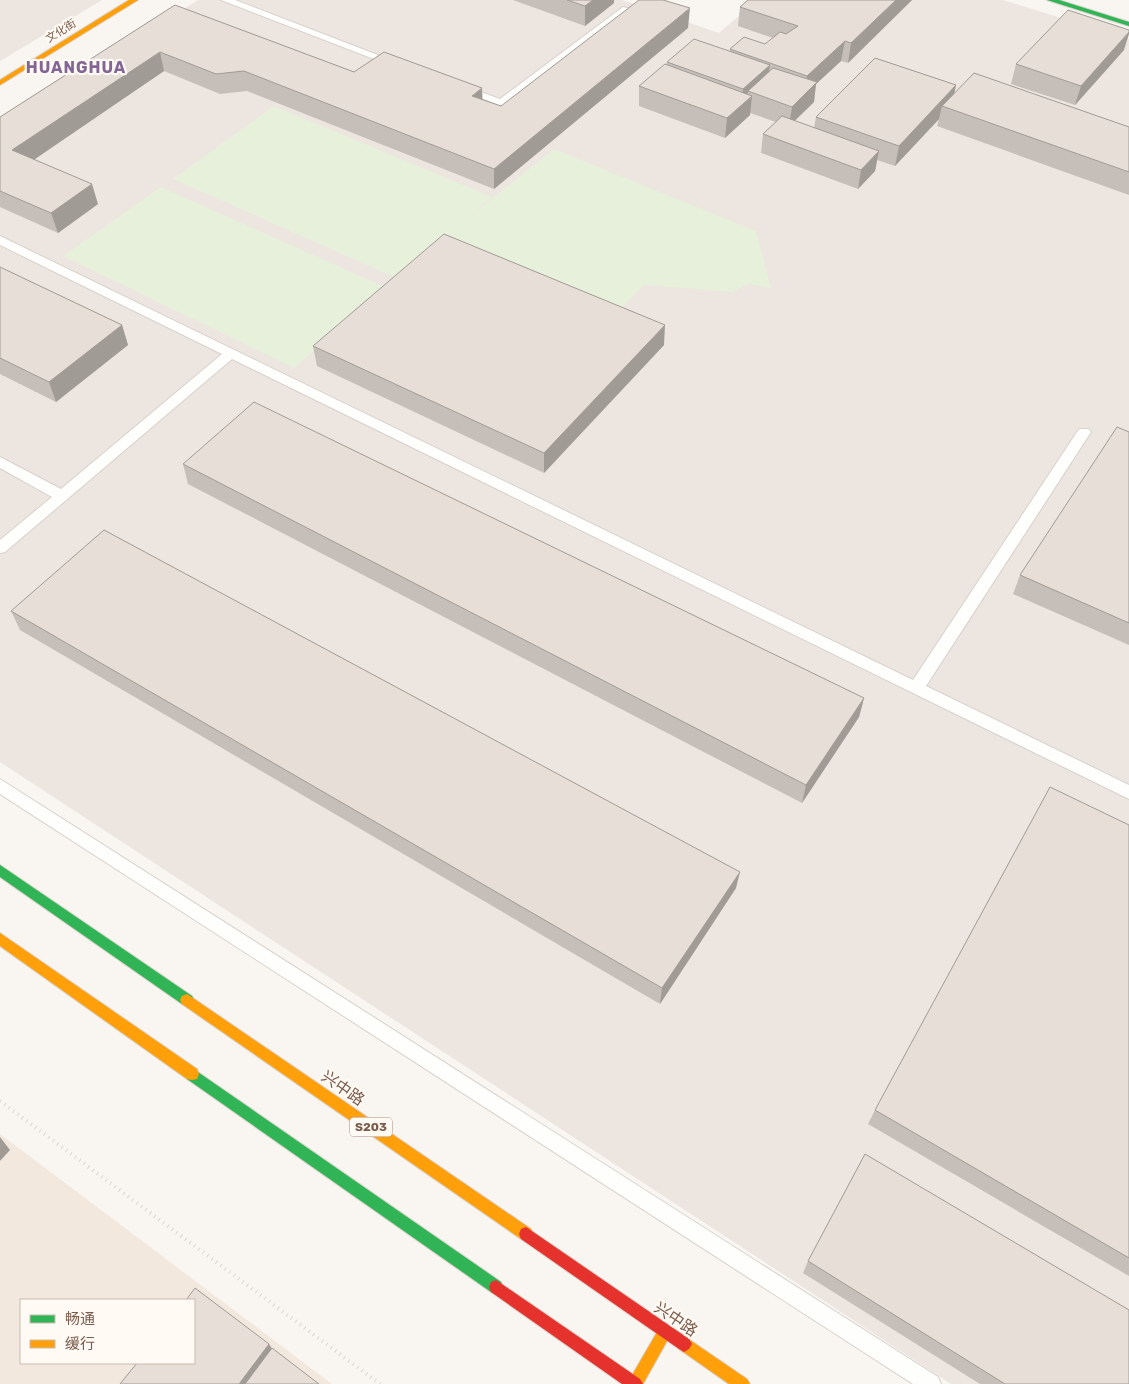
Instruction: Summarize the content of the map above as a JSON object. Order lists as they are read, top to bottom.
{
  "streets": {
    "main road": ["文化街", "兴中路", "S203"]
  },
  "districts": ["HUANGHUA"],
  "legend": ["畅通", "缓行"]
}
